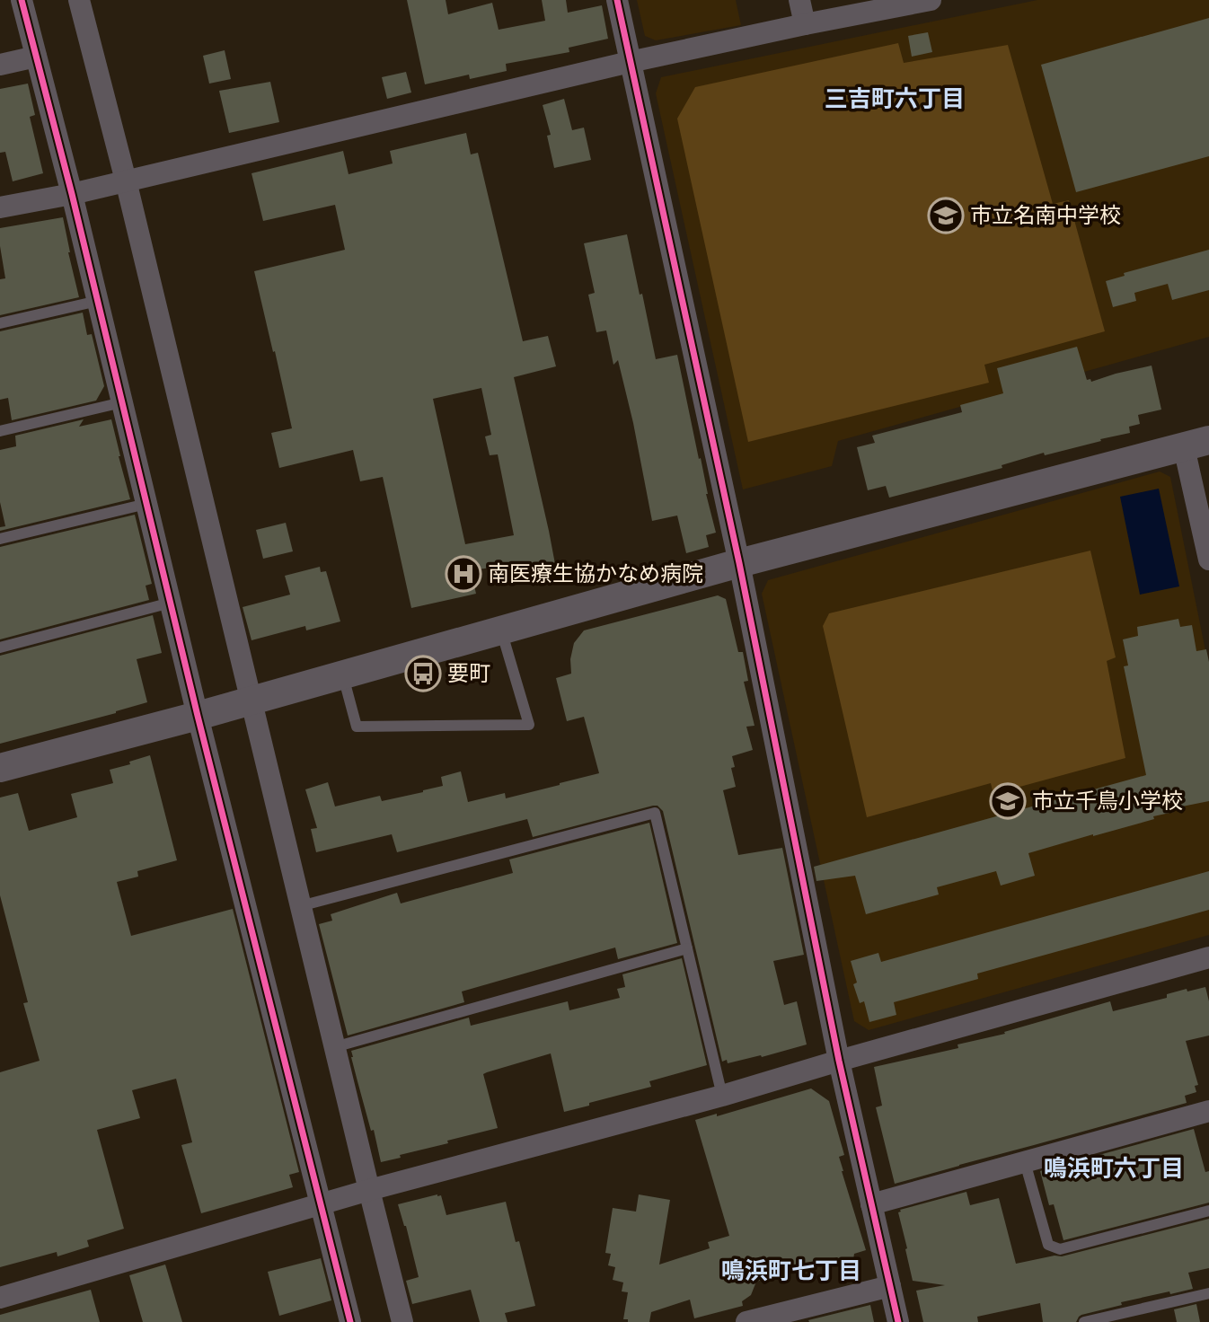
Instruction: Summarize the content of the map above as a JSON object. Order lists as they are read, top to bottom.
{
  "districts": ["三吉町六丁目", "鳴浜町六丁目", "鳴浜町七丁目"],
  "places": {
    "school or university": ["市立名南中学校", "市立千鳥小学校"],
    "hospital": ["南医療生協かなめ病院"],
    "bus stop": ["要町"]
  }
}
